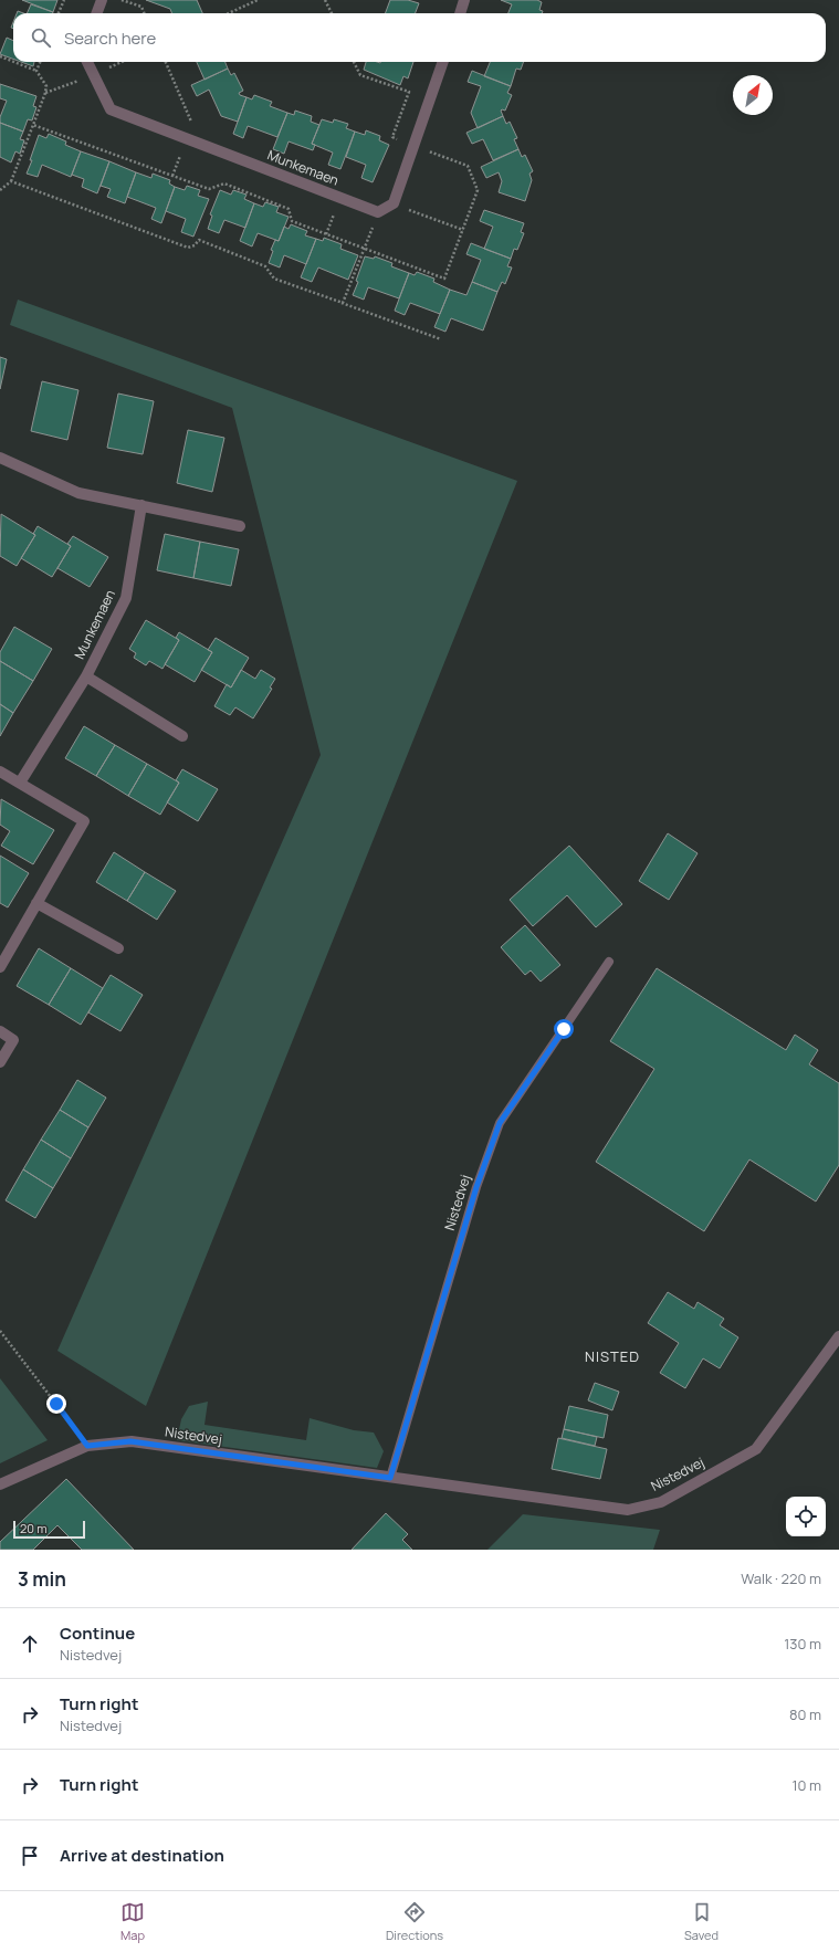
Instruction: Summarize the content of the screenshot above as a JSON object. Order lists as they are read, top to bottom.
{
  "streets": {
    "street": ["Munkemaen", "Nistedvej"]
  },
  "districts": ["NISTED"],
  "scale_bar": "20 m",
  "north": "top right",
  "page": {
    "search": "Search here",
    "scale": "20 m",
    "heading": ["3 min", "Walk · 220 m"],
    "list": [
      ["Continue", "Nistedvej", "130 m"],
      ["Turn right", "Nistedvej", "80 m"],
      ["Turn right", "10 m"],
      "Arrive at destination"
    ],
    "nav": ["Map", "Directions", "Saved"]
  }
}
